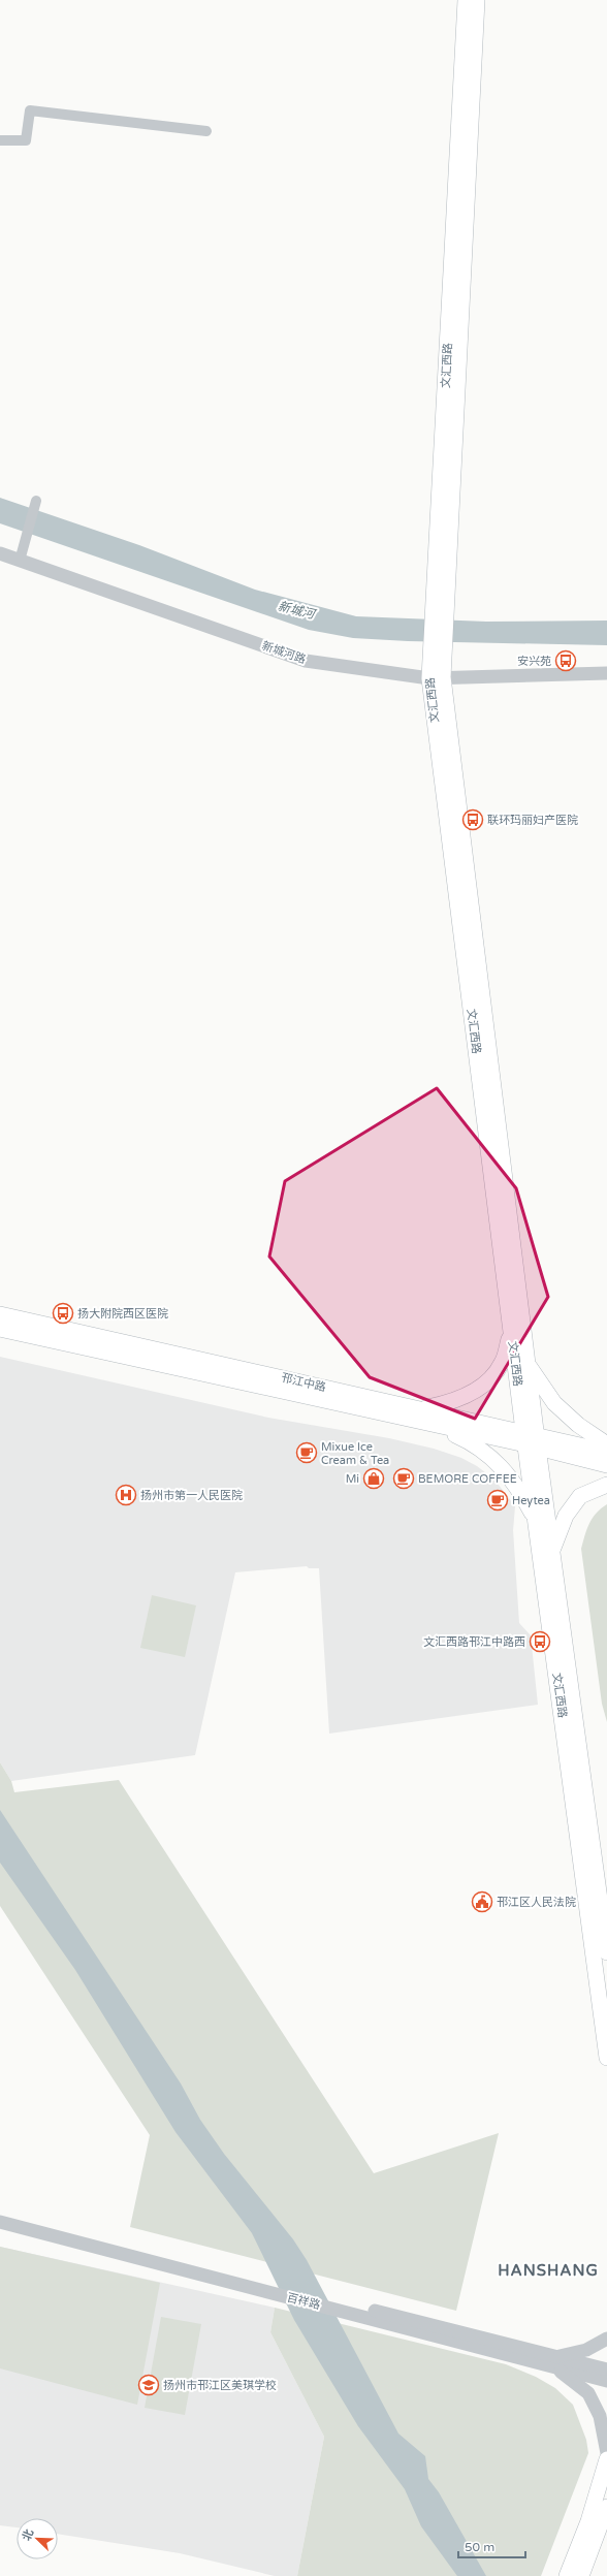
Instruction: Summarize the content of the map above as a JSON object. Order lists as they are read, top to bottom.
{
  "streets": {
    "main road": ["文汇西路", "邗江中路"],
    "street": ["新城河路", "百祥路"]
  },
  "crossings": [
    ["文汇西路", "新城河路"],
    ["文汇西路", "邗江中路"]
  ],
  "districts": ["HANSHANG"],
  "water": ["新城河"],
  "places": {
    "bus stop": [
      "安兴苑",
      "联环玛丽妇产医院",
      "扬大附院西区医院",
      "文汇西路邗江中路西"
    ],
    "cafe": ["Mixue Ice Cream & Tea", "BEMORE COFFEE", "Heytea"],
    "shop": ["Mi"],
    "hospital": ["扬州市第一人民医院"],
    "public building": ["邗江区人民法院"],
    "school or university": ["扬州市邗江区美琪学校"]
  },
  "scale_bar": "50 m",
  "north": "top left"
}
